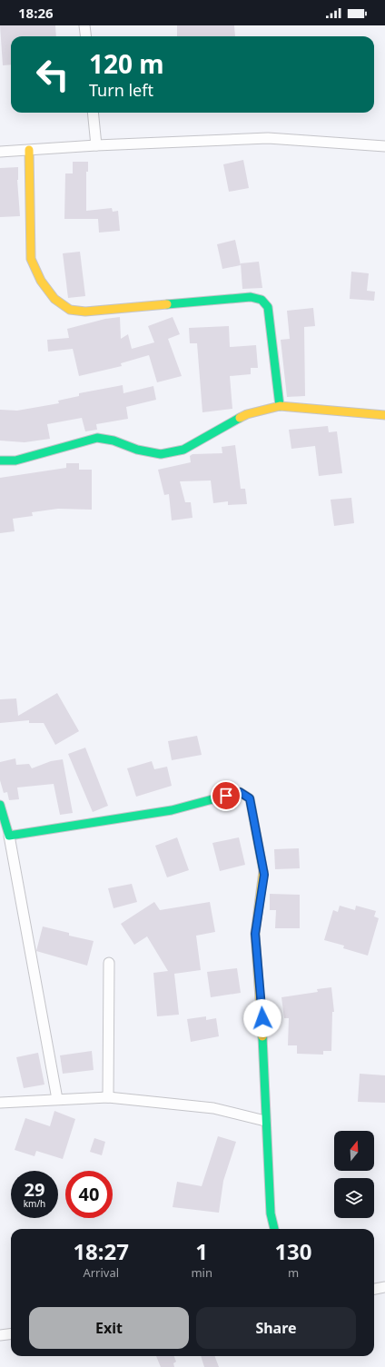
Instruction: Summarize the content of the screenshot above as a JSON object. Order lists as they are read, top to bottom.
{
  "north": "top",
  "page": {
    "status": "18:26",
    "turn": ["120 m", "Turn left"],
    "speed": "29 km/h",
    "limit": "40",
    "eta": [
      "18:27",
      "Arrival",
      "1",
      "min",
      "130",
      "m"
    ],
    "buttons": ["Exit", "Share"]
  }
}
